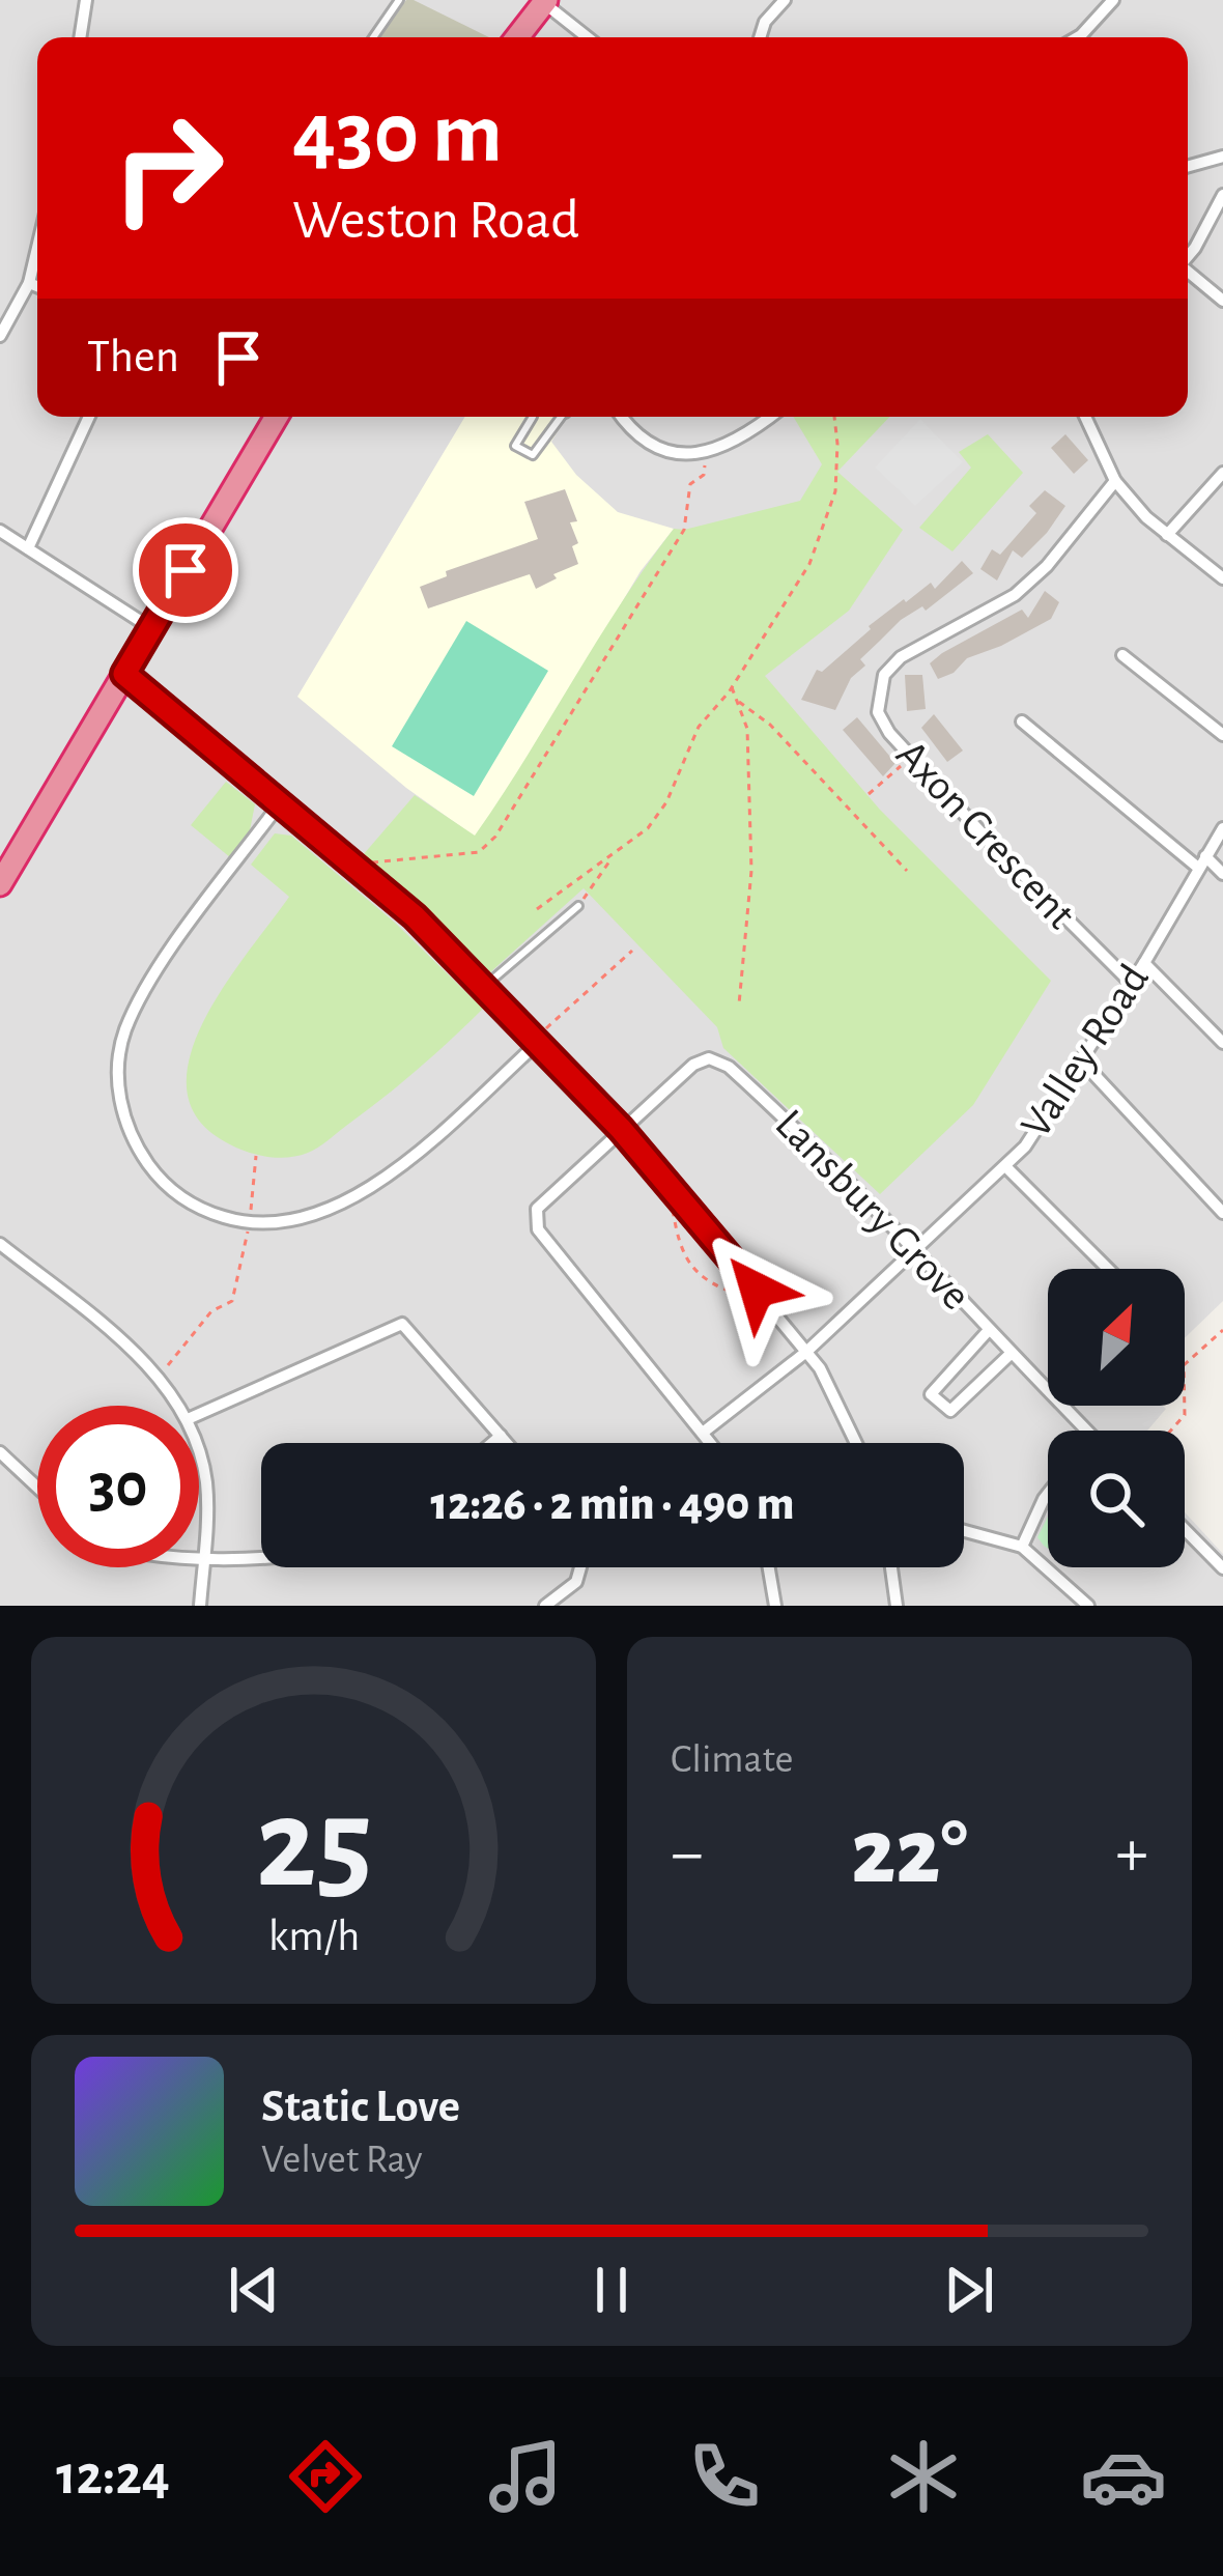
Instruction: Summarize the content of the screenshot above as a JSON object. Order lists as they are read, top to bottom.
{
  "streets": {
    "street": ["Axon Crescent", "Valley Road", "Lansbury Grove"]
  },
  "crossings": [
    ["Axon Crescent", "Valley Road"],
    ["Valley Road", "Lansbury Grove"]
  ],
  "north": "top right",
  "page": {
    "turn": ["430 m", "Weston Road"],
    "then": "Then",
    "limit": "30",
    "trip": "12:26 · 2 min · 490 m",
    "tile": "Climate",
    "heat": ["−", "22°", "+"],
    "song": ["Static Love", "Velvet Ray"],
    "tabs": "12:24",
    "gauge": ["25", "km/h"]
  }
}
